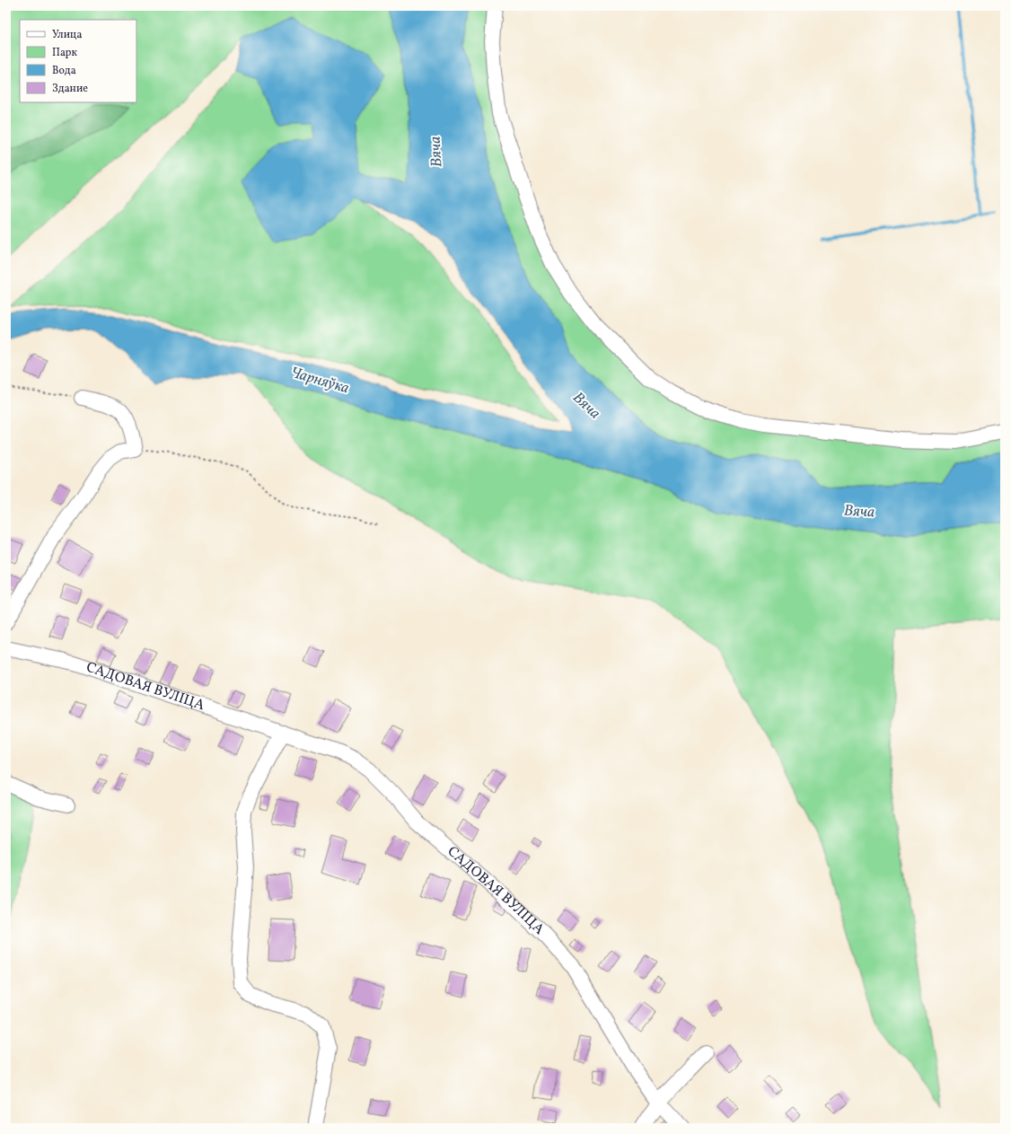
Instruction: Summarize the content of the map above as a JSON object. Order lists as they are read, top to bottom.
{
  "streets": {
    "street": ["САДОВАЯ ВУЛІЦА"]
  },
  "water": ["Вяча", "Чарняўка"],
  "legend": [
    "Улица",
    "Парк",
    "Вода",
    "Здание"
  ]
}
